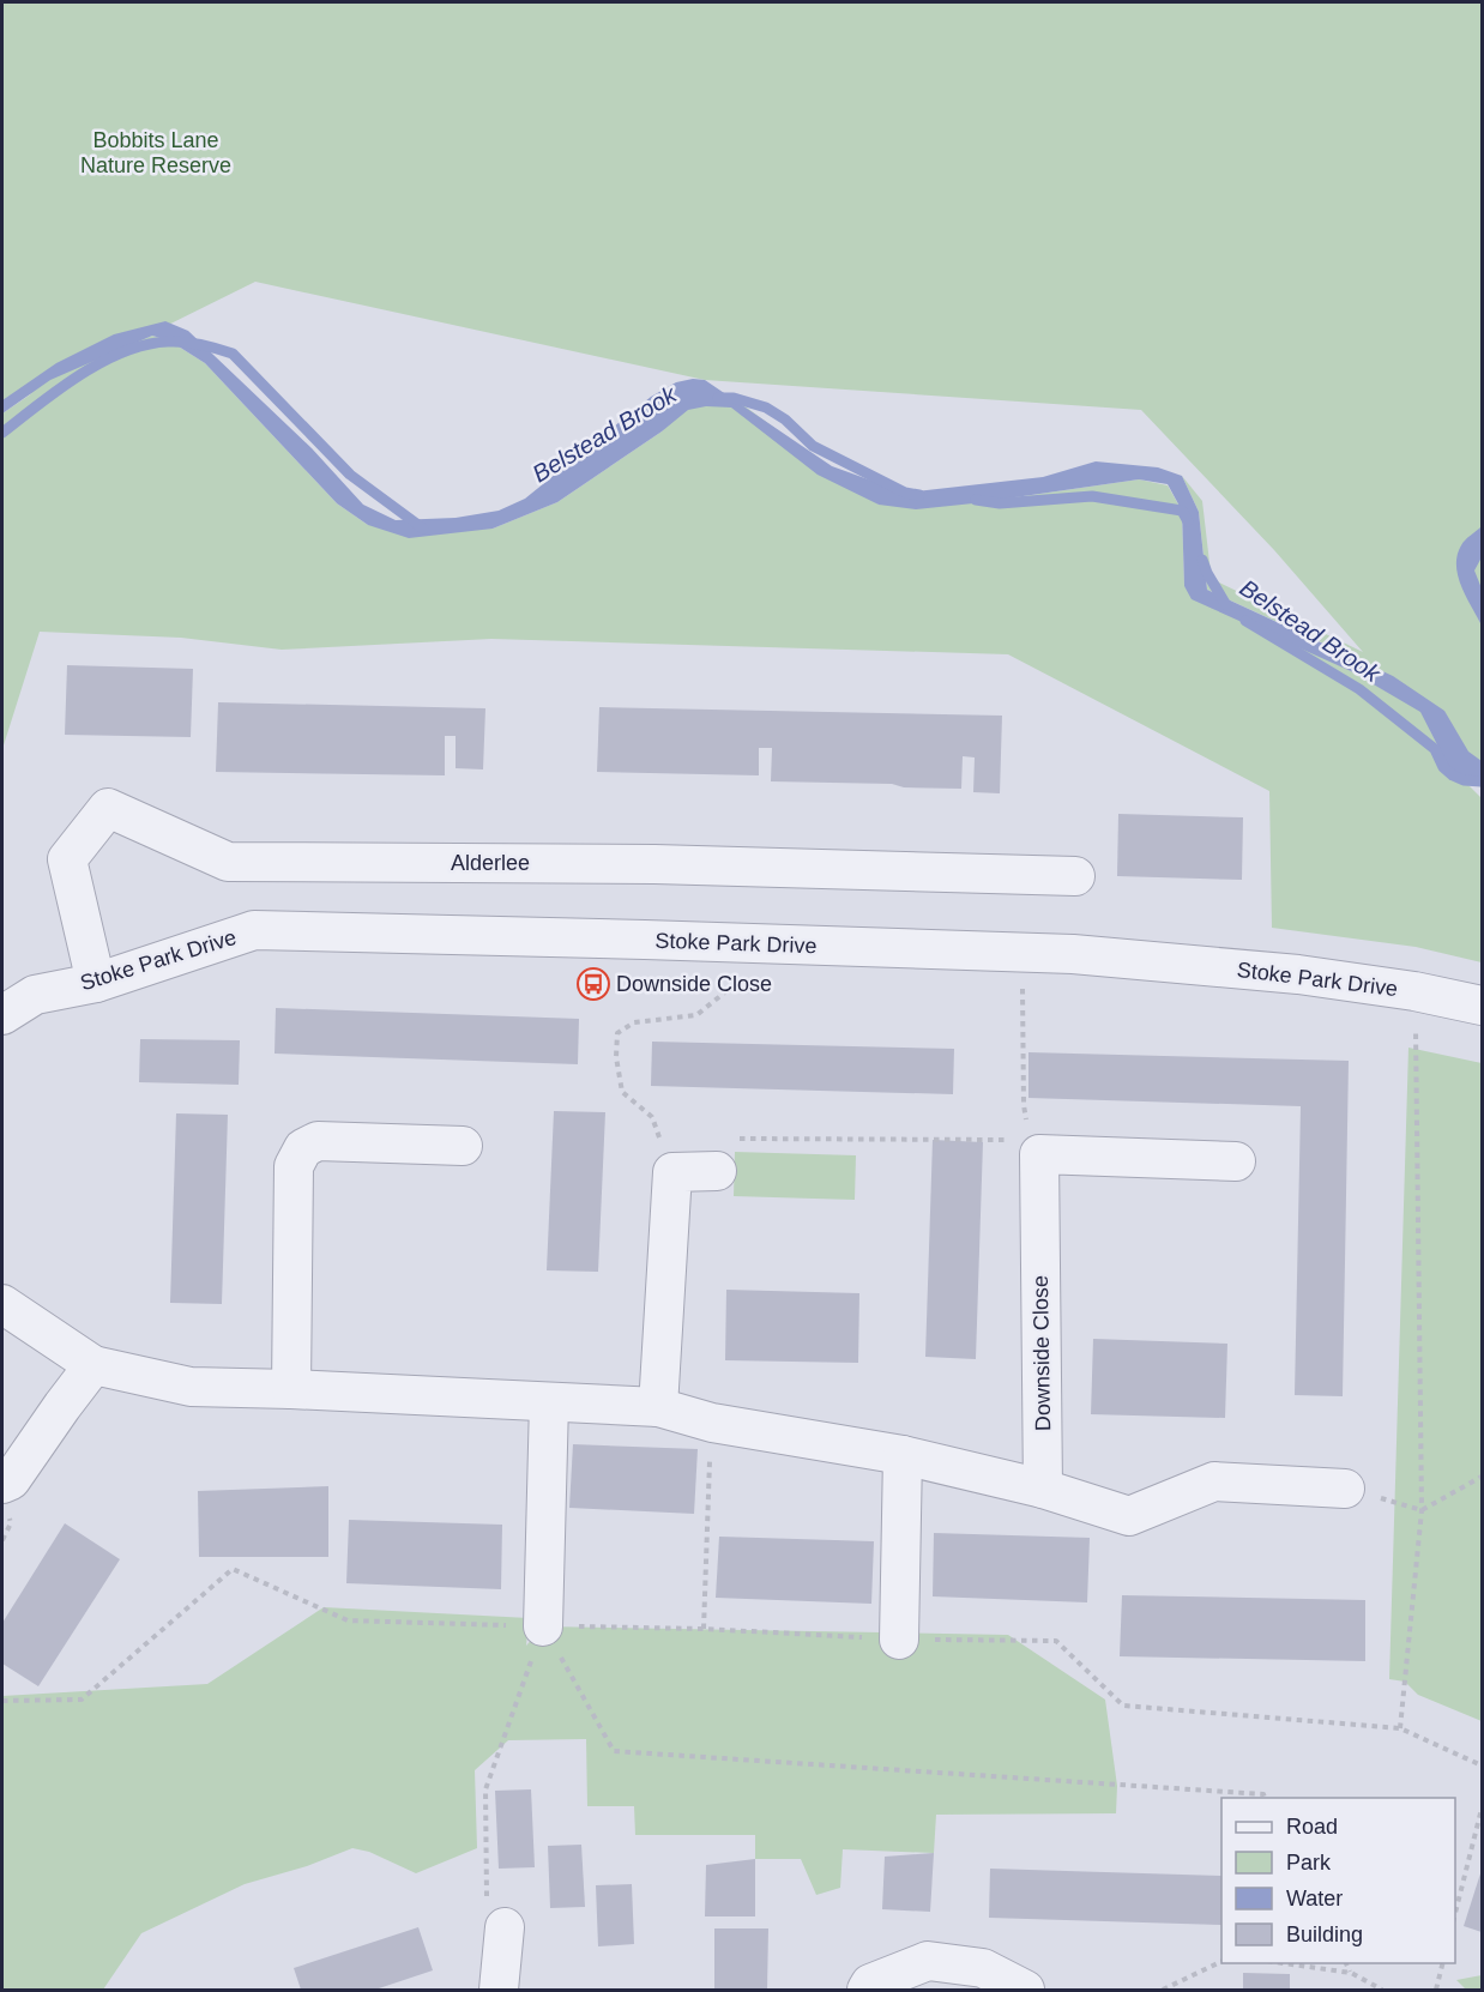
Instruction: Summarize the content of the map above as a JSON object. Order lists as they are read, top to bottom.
{
  "streets": {
    "street": ["Alderlee", "Stoke Park Drive", "Downside Close"]
  },
  "crossings": [
    ["Alderlee", "Stoke Park Drive"]
  ],
  "water": ["Belstead Brook"],
  "parks": ["Bobbits Lane Nature Reserve"],
  "places": {
    "bus stop": ["Downside Close"]
  },
  "legend": [
    "Road",
    "Park",
    "Water",
    "Building"
  ]
}
